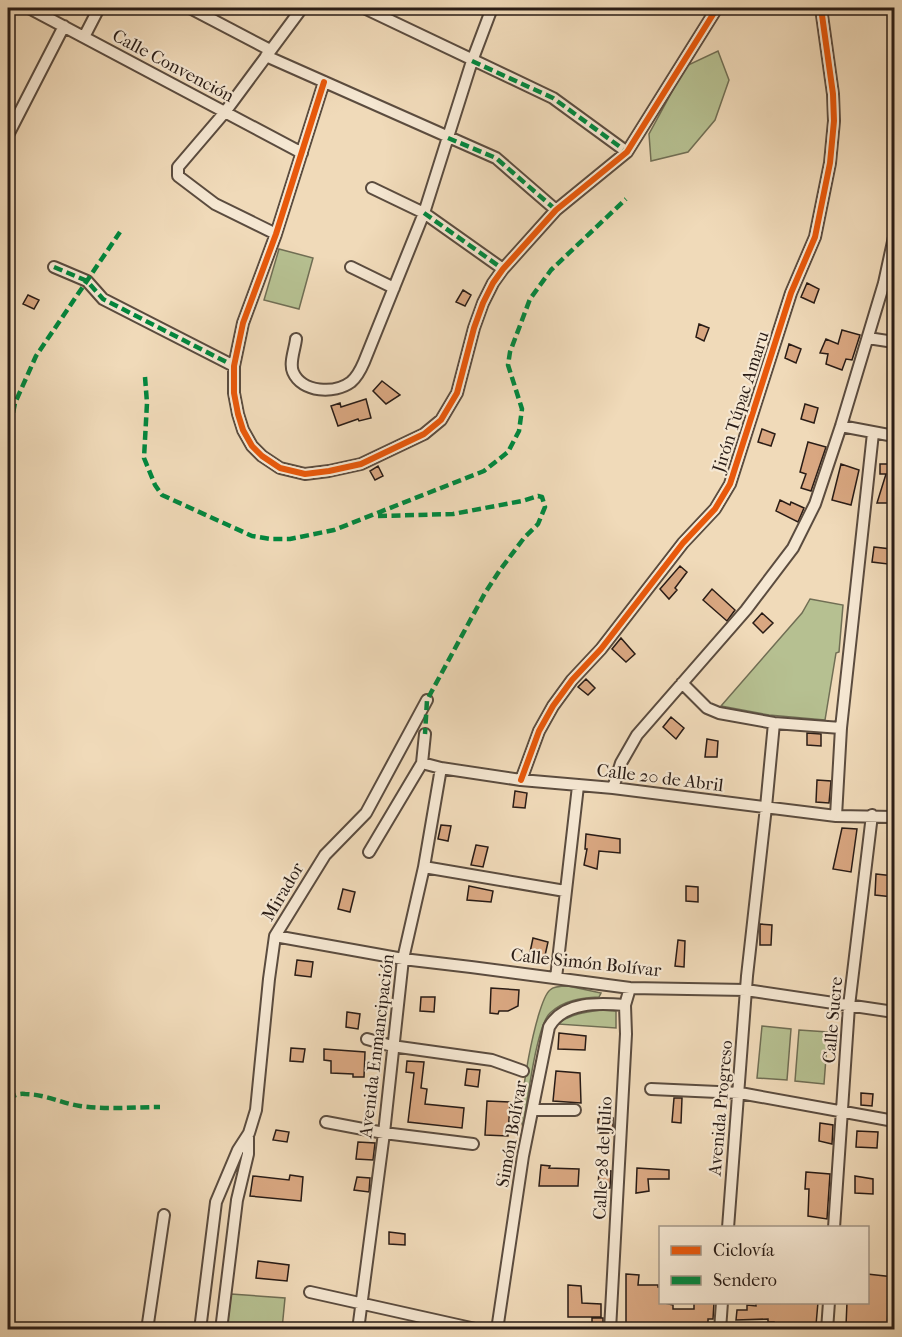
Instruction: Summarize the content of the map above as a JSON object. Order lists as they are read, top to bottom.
{
  "streets": {
    "street": [
      "Calle Convención",
      "Jirón Túpac Amaru",
      "Calle 20 de Abril",
      "Mirador",
      "Calle Simón Bolívar",
      "Calle Sucre",
      "Avenida Enmancipación",
      "Avenida Progreso",
      "Simón Bolívar",
      "Calle 28 de Julio"
    ]
  },
  "crossings": [
    ["Jirón Túpac Amaru", "Calle 20 de Abril"],
    ["Calle 20 de Abril", "Calle Sucre"],
    ["Calle 20 de Abril", "Avenida Enmancipación"],
    ["Calle 20 de Abril", "Avenida Progreso"],
    ["Mirador", "Calle Simón Bolívar"],
    ["Calle Simón Bolívar", "Calle Sucre"],
    ["Calle Simón Bolívar", "Avenida Enmancipación"],
    ["Calle Simón Bolívar", "Avenida Progreso"],
    ["Calle Simón Bolívar", "Calle 28 de Julio"],
    ["Simón Bolívar", "Calle 28 de Julio"]
  ],
  "legend": ["Ciclovía", "Sendero"]
}
